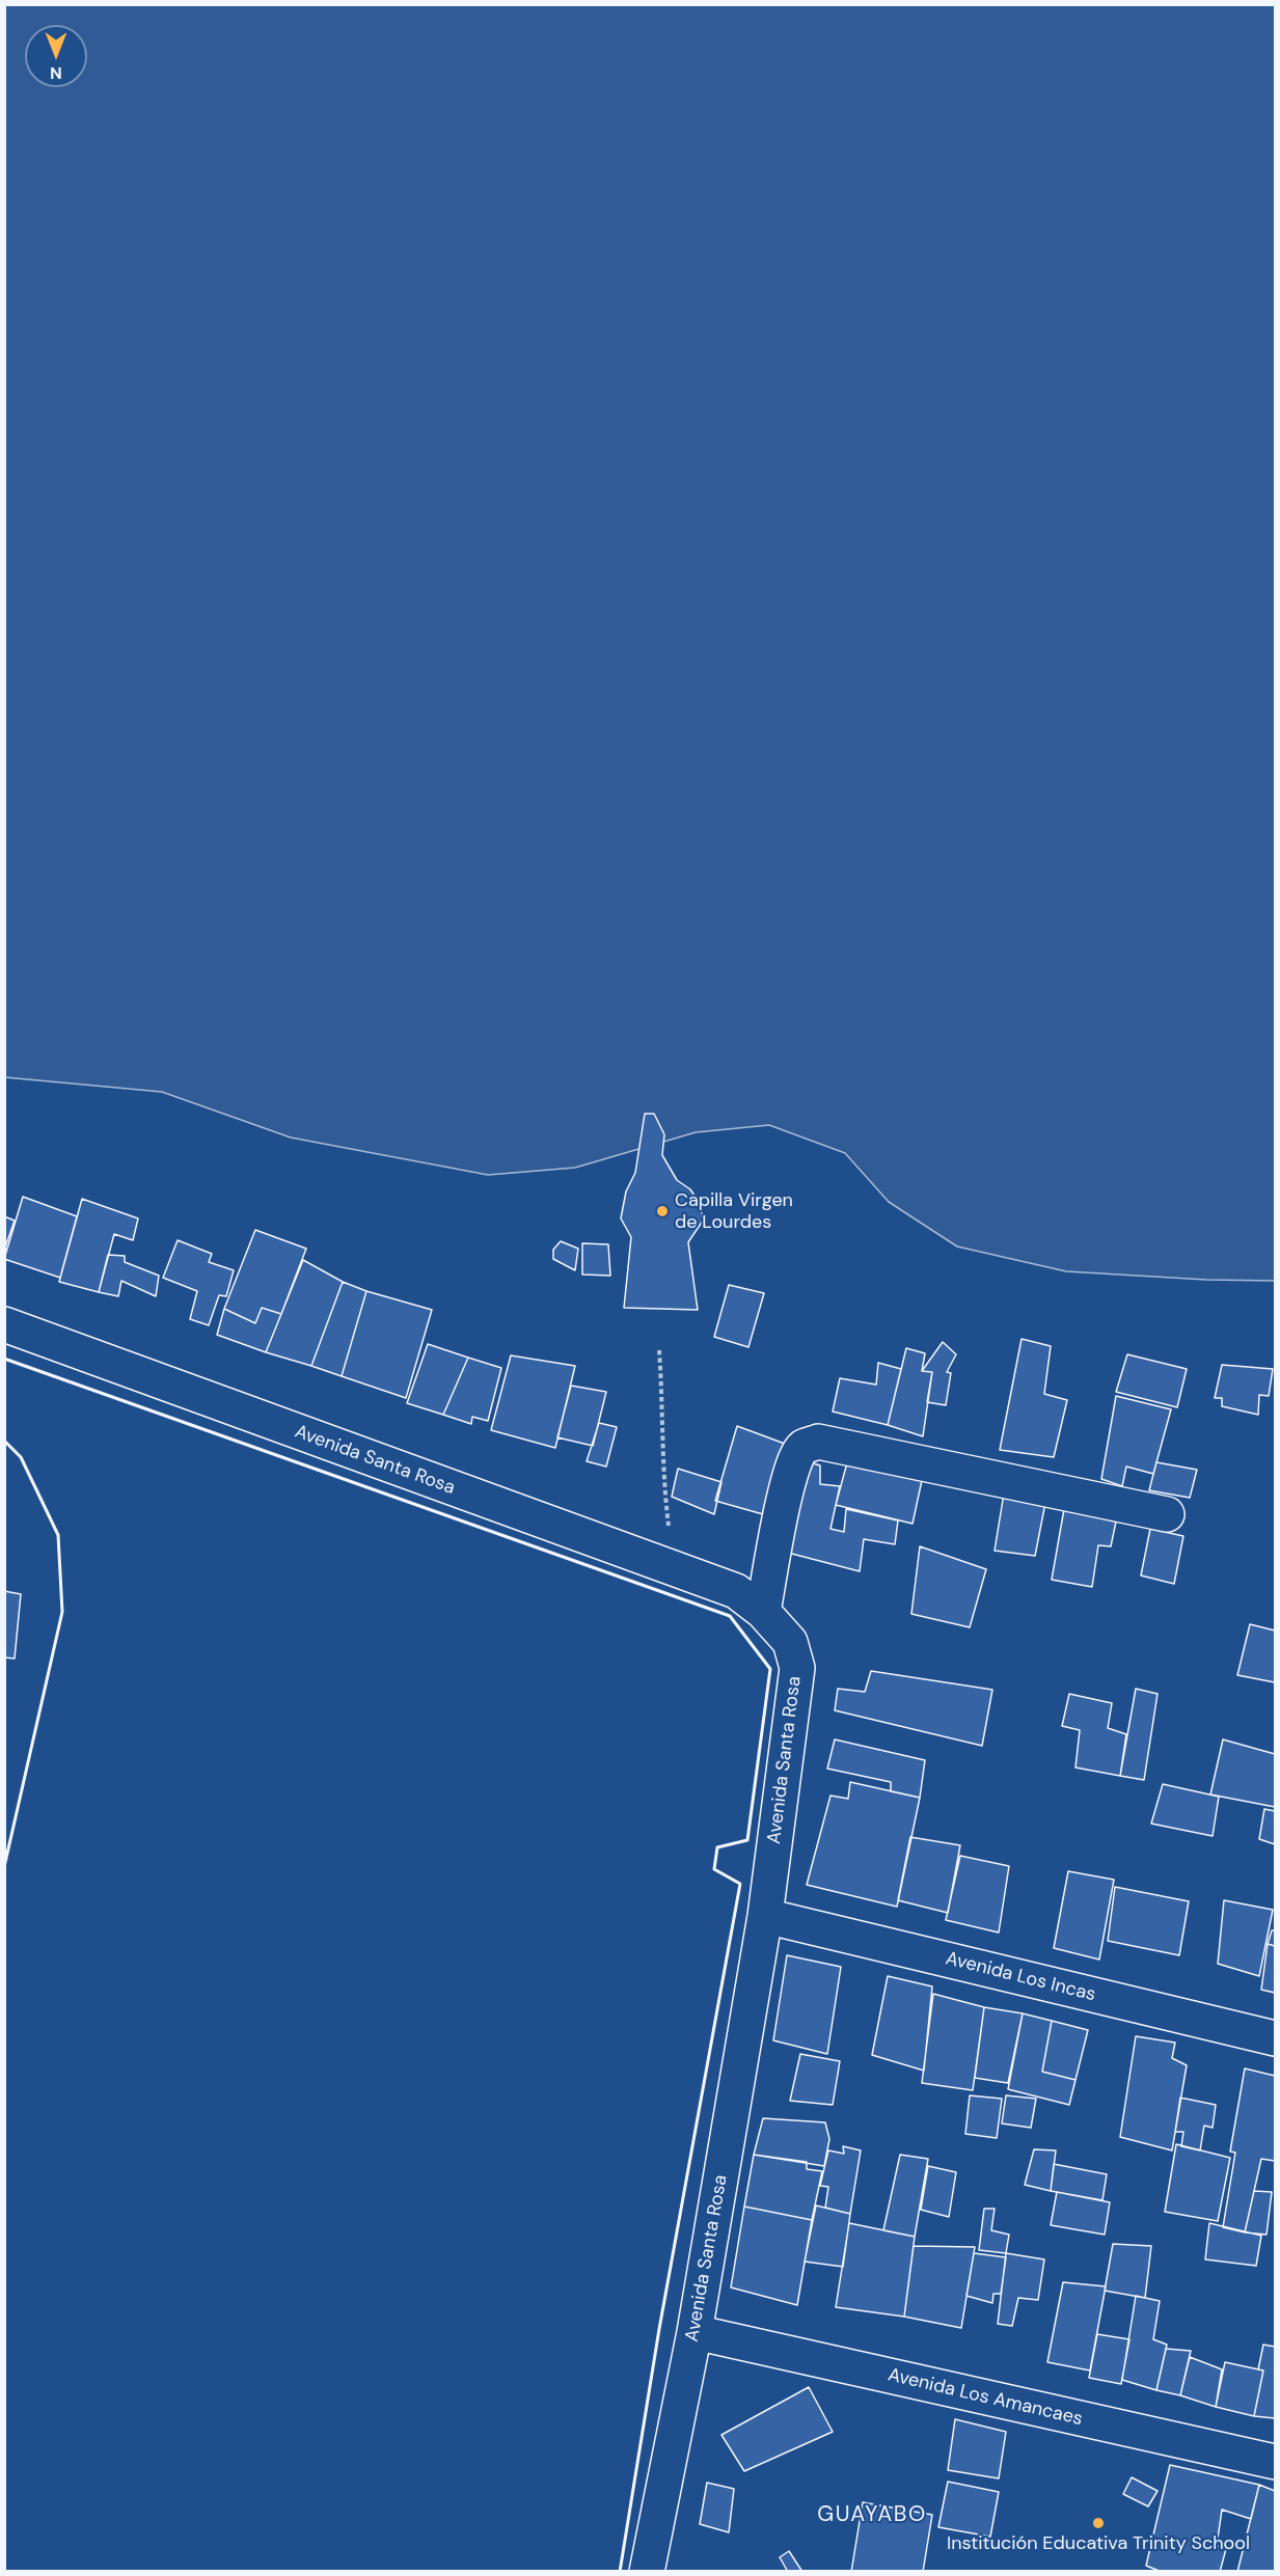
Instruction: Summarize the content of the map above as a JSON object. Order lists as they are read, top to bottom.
{
  "streets": {
    "street": ["Avenida Santa Rosa", "Avenida Los Incas", "Avenida Los Amancaes"]
  },
  "crossings": [
    ["Avenida Santa Rosa", "Avenida Los Incas"],
    ["Avenida Santa Rosa", "Avenida Los Amancaes"]
  ],
  "districts": ["GUAYABO"],
  "places": ["Capilla Virgen de Lourdes", "Institución Educativa Trinity School"],
  "north": "bottom"
}
